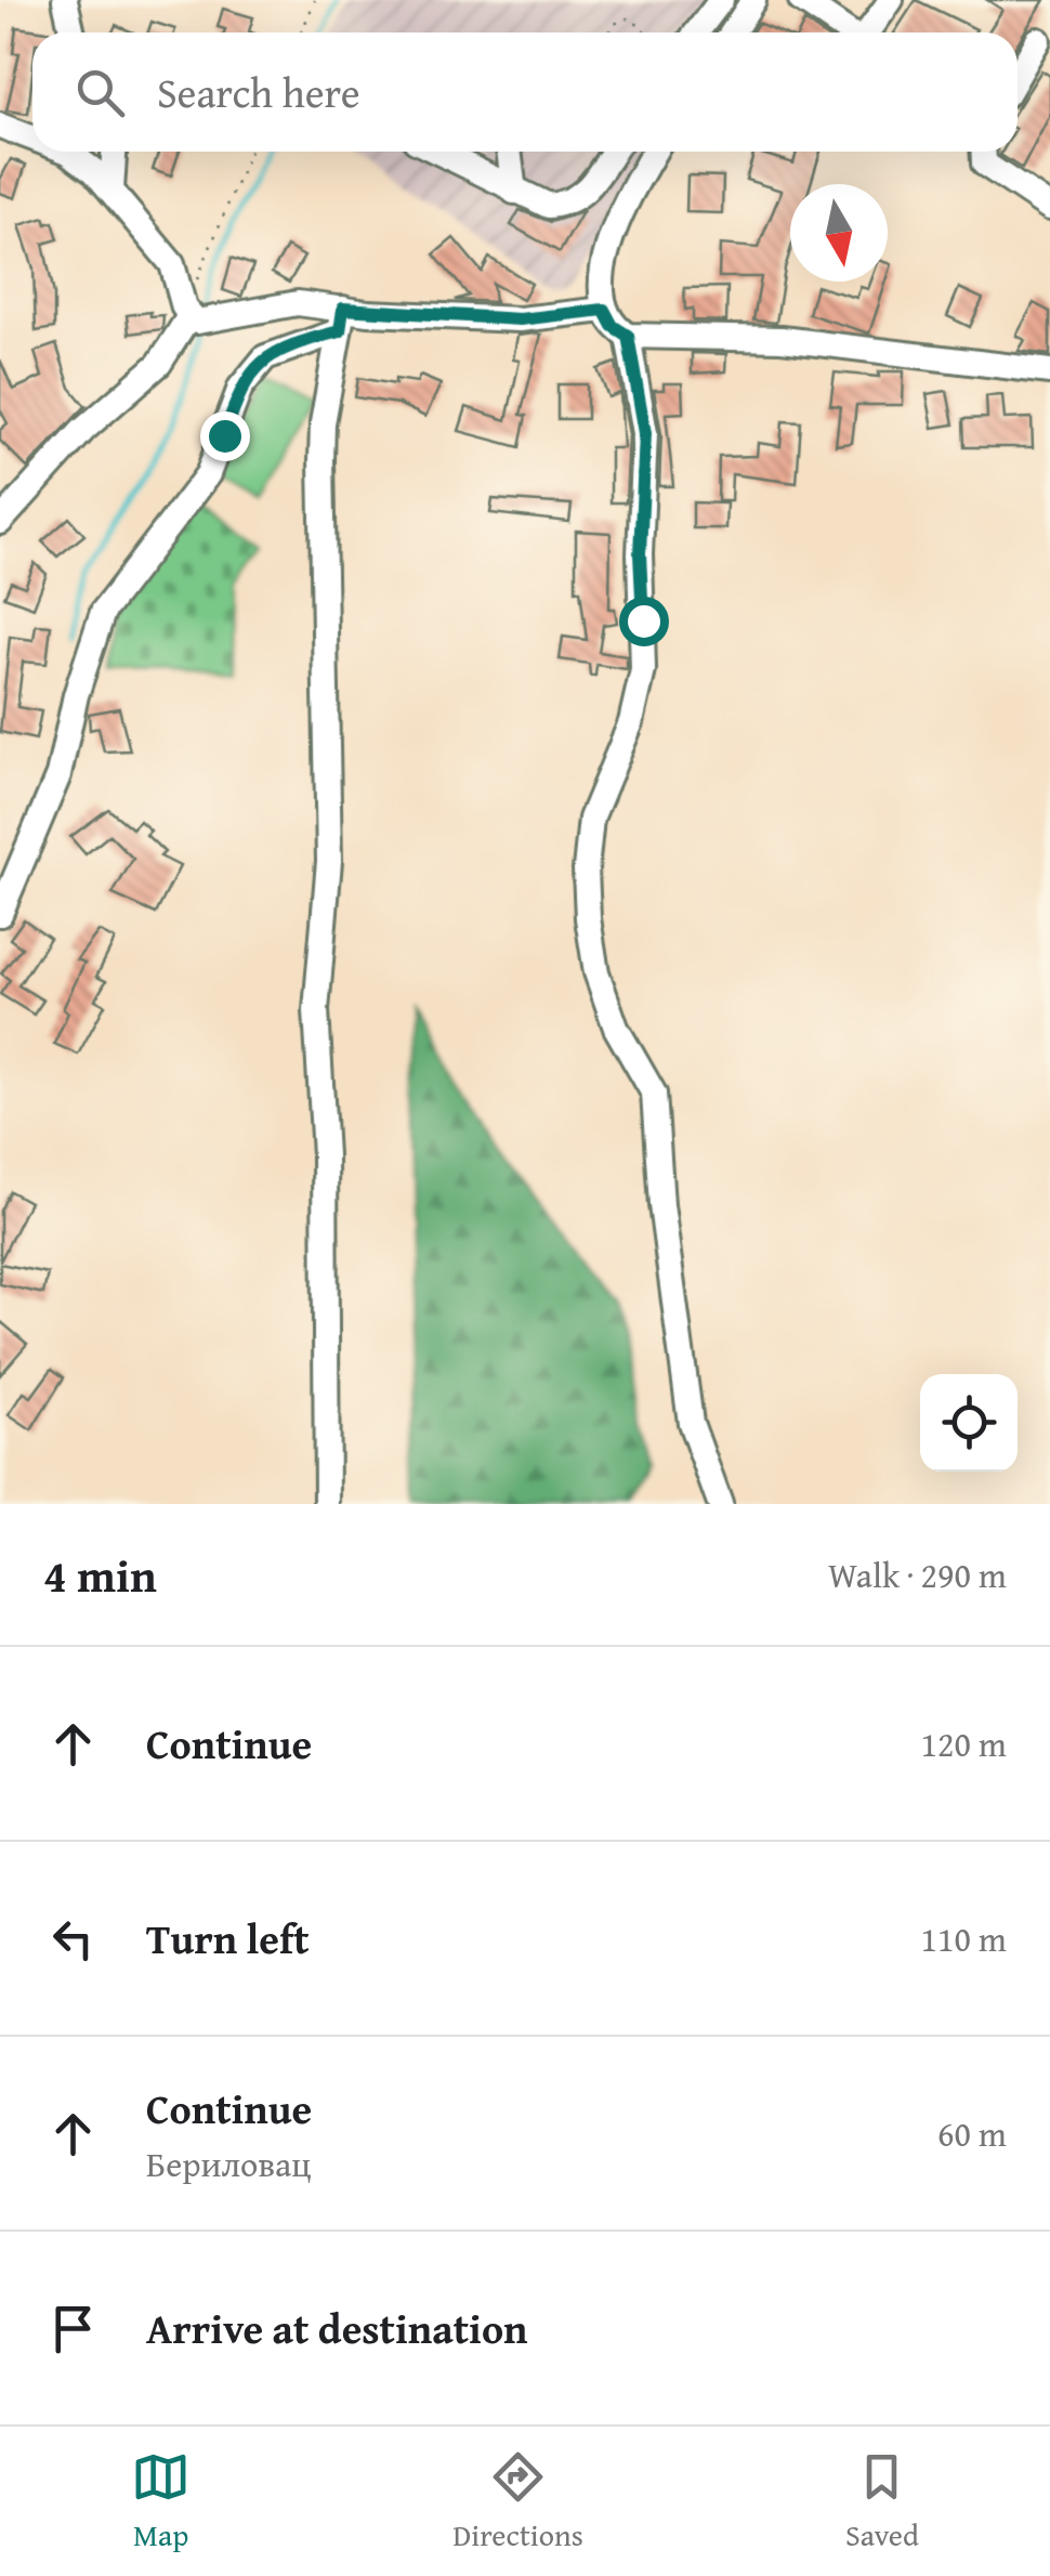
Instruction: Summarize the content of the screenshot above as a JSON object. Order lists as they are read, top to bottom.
{
  "north": "bottom",
  "page": {
    "search": "Search here",
    "heading": ["4 min", "Walk · 290 m"],
    "list": [
      ["Continue", "120 m"],
      ["Turn left", "110 m"],
      ["Continue", "Бериловац", "60 m"],
      "Arrive at destination"
    ],
    "nav": ["Map", "Directions", "Saved"]
  }
}
